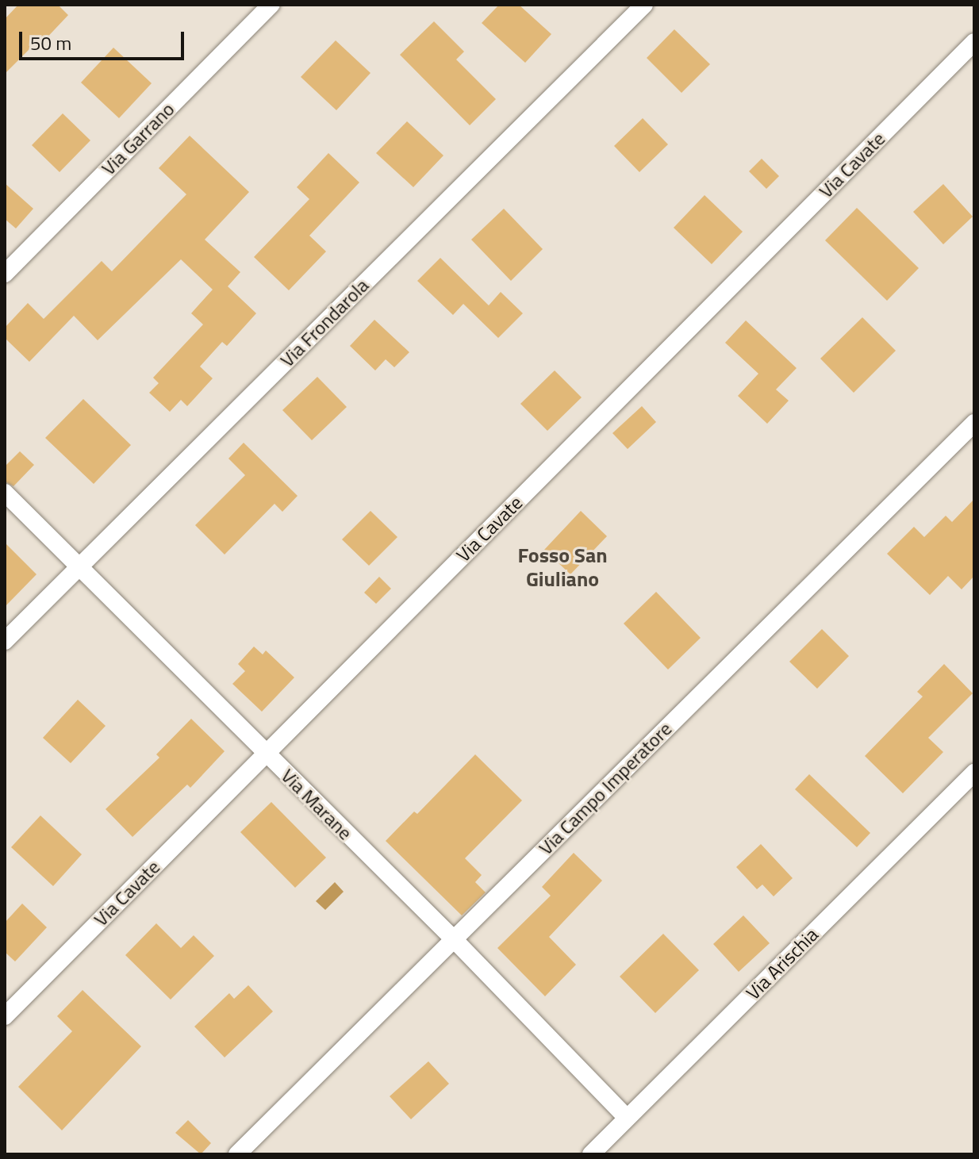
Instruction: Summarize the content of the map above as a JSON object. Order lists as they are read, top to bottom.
{
  "streets": {
    "street": [
      "Via Garrano",
      "Via Cavate",
      "Via Frondarola",
      "Via Campo Imperatore",
      "Via Marane",
      "Via Arischia"
    ]
  },
  "crossings": [
    ["Via Cavate", "Via Marane"],
    ["Via Frondarola", "Via Marane"],
    ["Via Campo Imperatore", "Via Marane"],
    ["Via Marane", "Via Arischia"]
  ],
  "districts": ["Fosso San Giuliano"],
  "scale_bar": "50 m"
}
